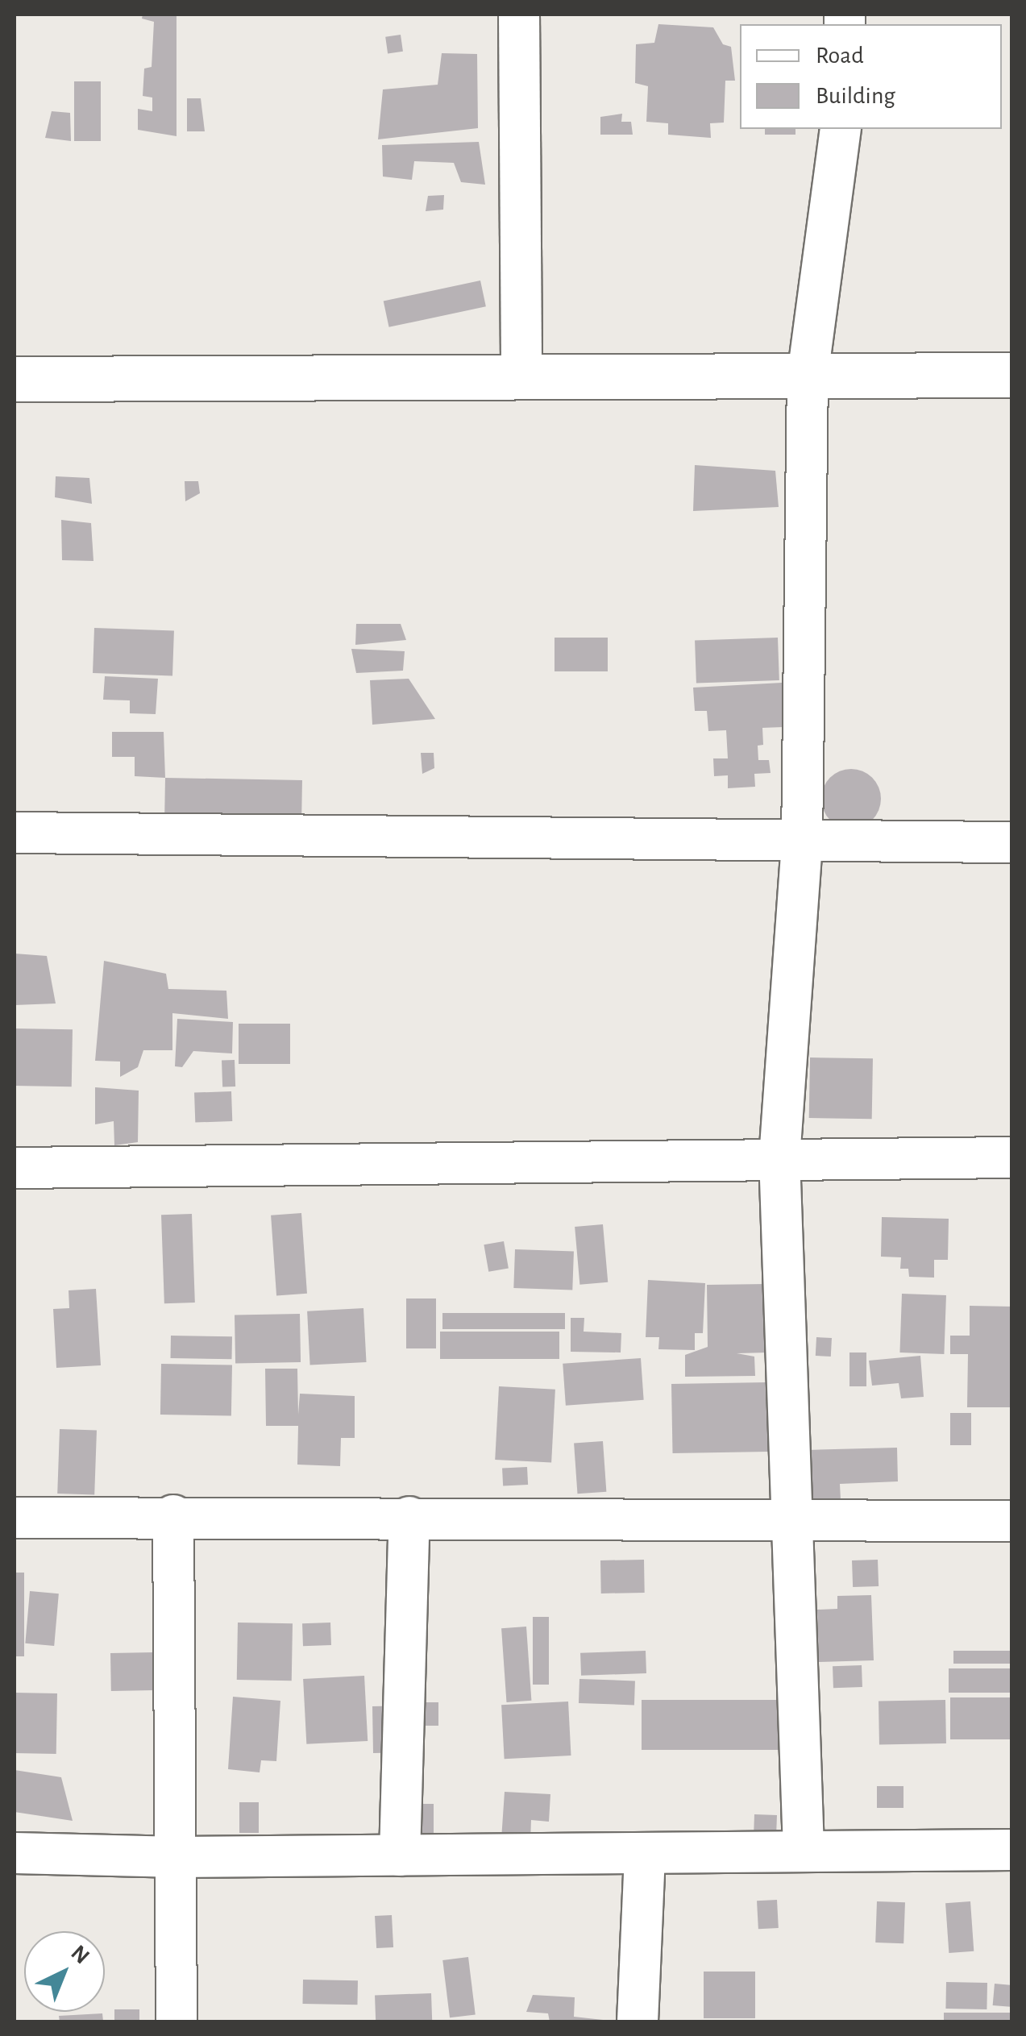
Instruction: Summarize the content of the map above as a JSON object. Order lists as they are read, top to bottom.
{
  "legend": ["Road", "Building"],
  "north": "top right"
}
